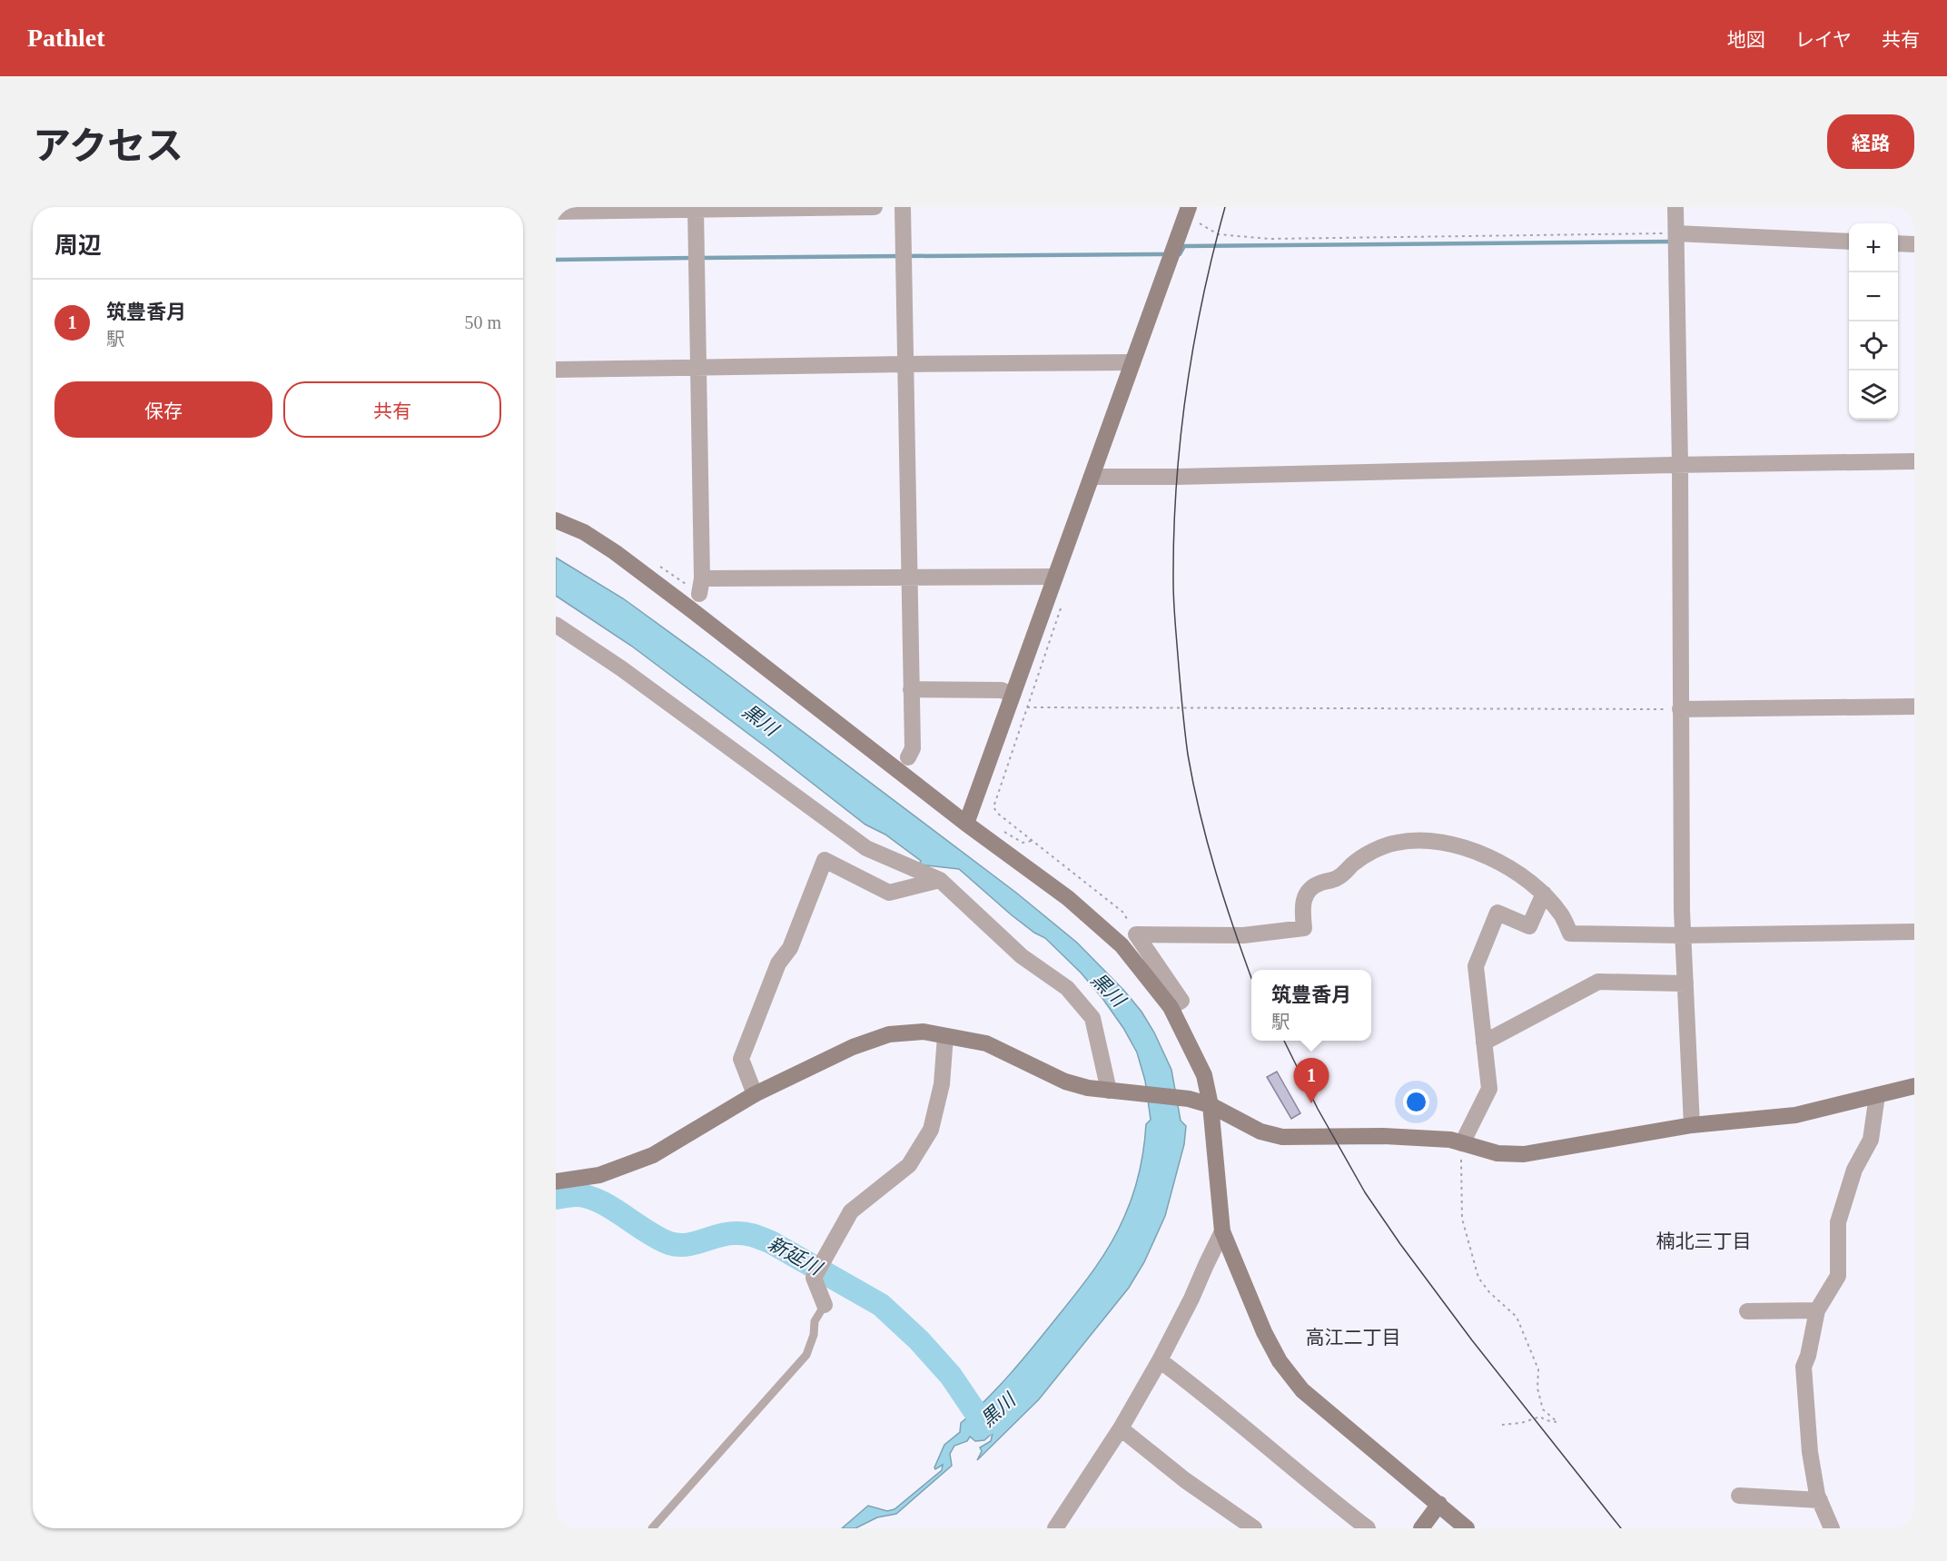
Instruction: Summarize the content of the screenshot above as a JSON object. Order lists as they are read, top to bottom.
{
  "districts": ["楠北三丁目", "高江二丁目"],
  "water": ["黒川", "新延川"],
  "page": {
    "header": "Pathlet",
    "nav": ["地図", "レイヤ", "共有"],
    "title": "アクセス",
    "buttons": [
      "経路",
      ["保存", "共有"]
    ],
    "heading": "周辺",
    "map_buttons": ["+", "−"],
    "list": [
      {
        "mark": "1",
        "name": "筑豊香月",
        "note": "駅",
        "value": "50 m"
      }
    ],
    "popup": ["筑豊香月", "駅"],
    "pins": "1"
  }
}
